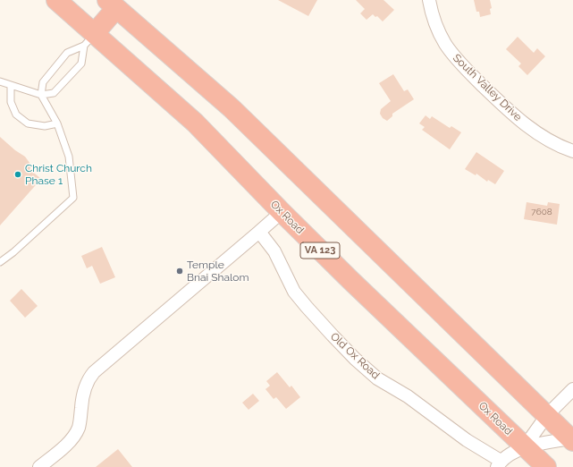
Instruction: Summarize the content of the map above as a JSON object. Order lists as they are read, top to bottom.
{
  "streets": {
    "highway": ["Ox Road", "VA 123"],
    "street": ["South Valley Drive", "Old Ox Road"]
  },
  "places": ["Christ Church Phase 1", "Temple Bnai Shalom"],
  "house_numbers": ["7608"]
}
